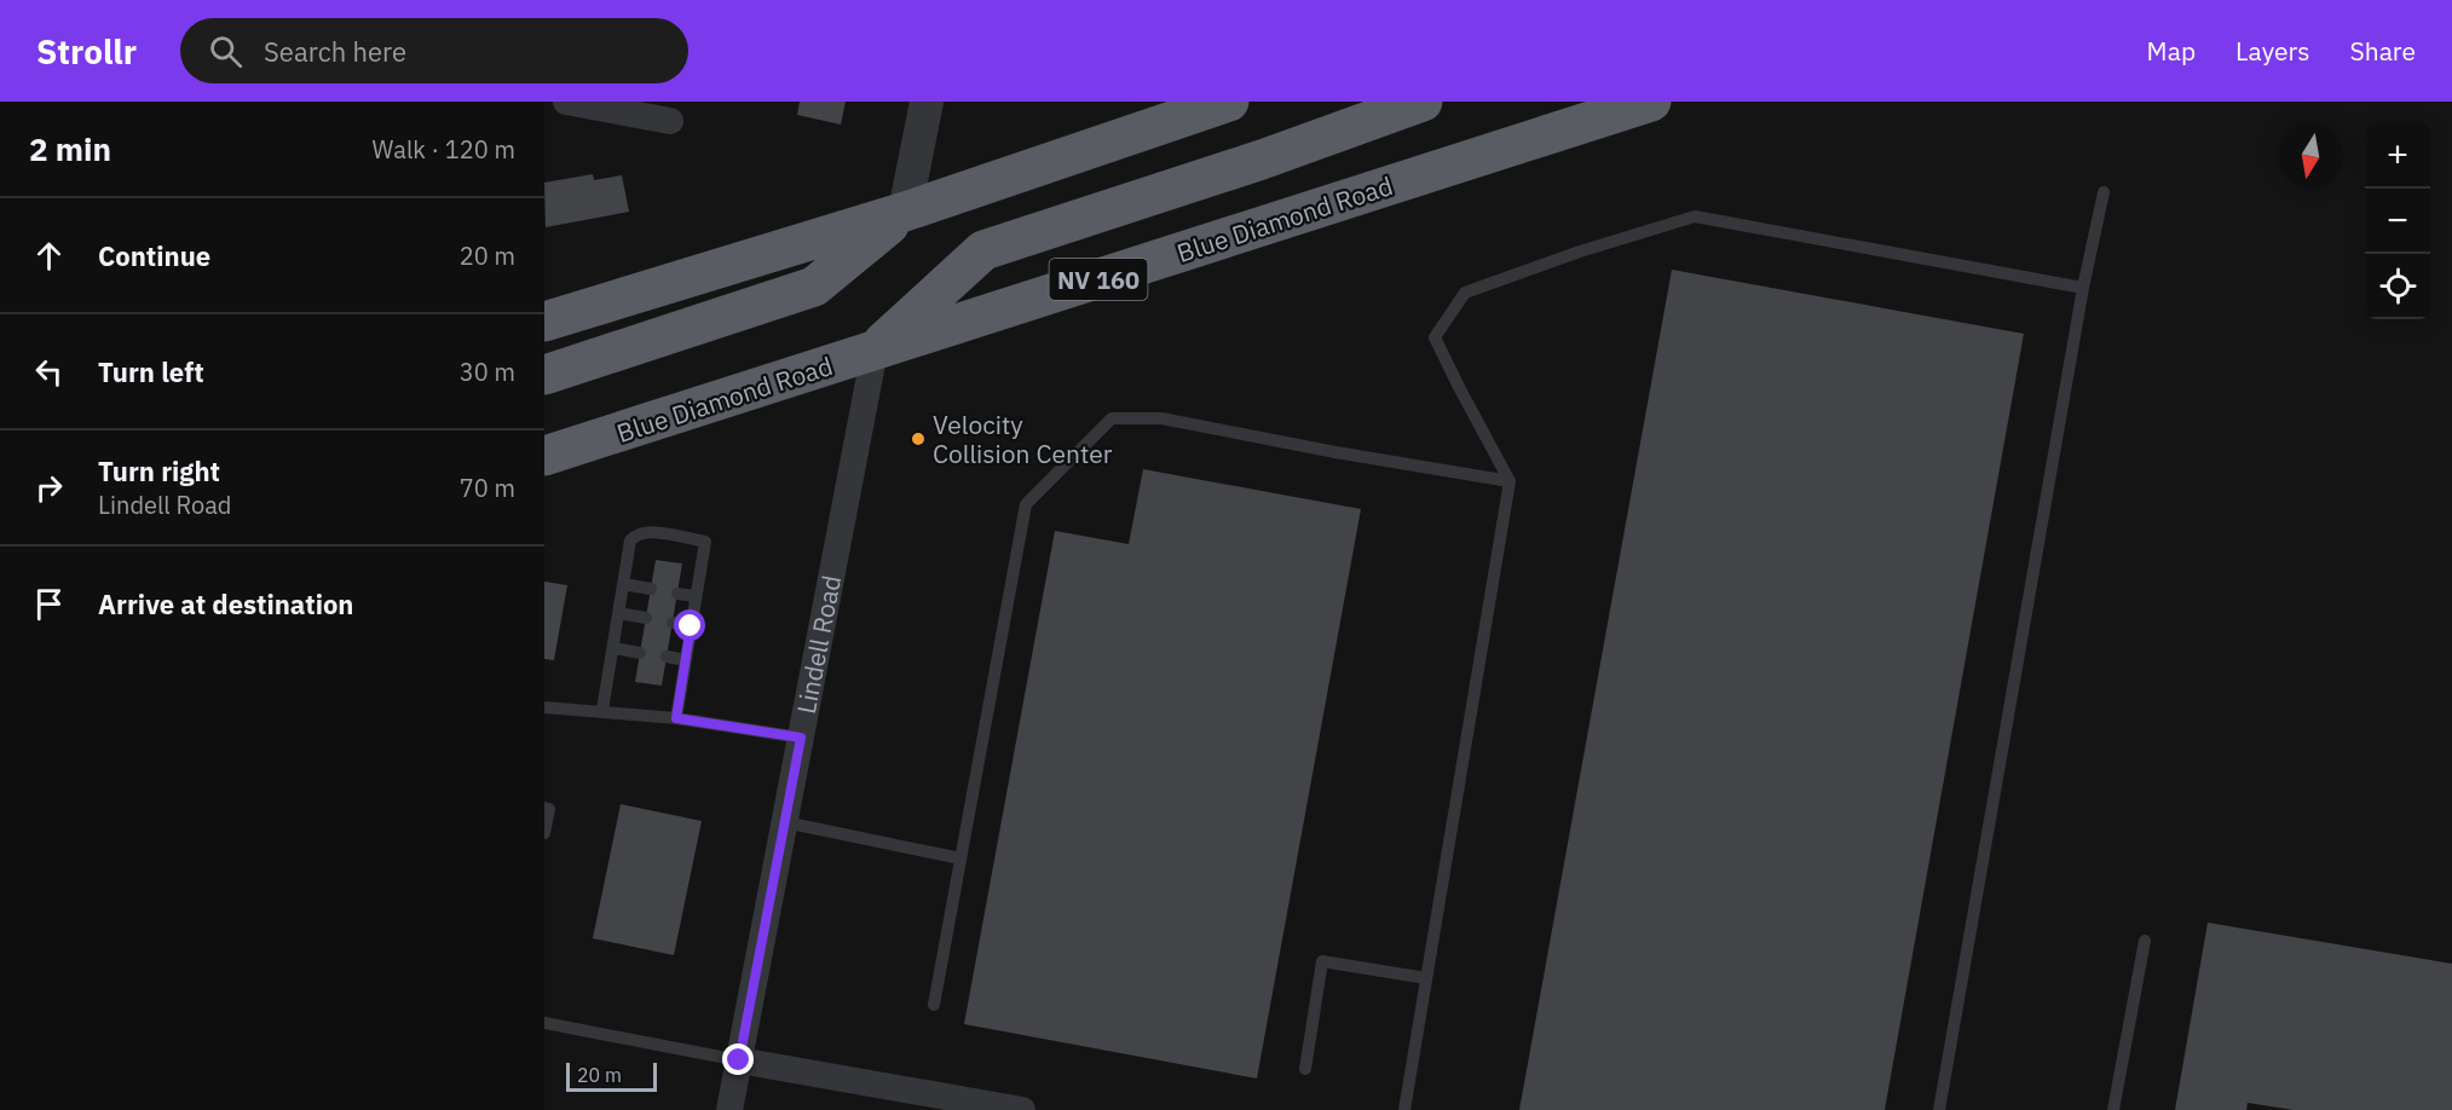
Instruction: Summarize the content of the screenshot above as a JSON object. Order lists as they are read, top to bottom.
{
  "streets": {
    "highway": ["Blue Diamond Road", "NV 160"],
    "street": ["Lindell Road"]
  },
  "crossings": [
    ["Blue Diamond Road", "Lindell Road"]
  ],
  "places": ["Velocity Collision Center"],
  "scale_bar": "20 m",
  "north": "bottom",
  "page": {
    "header": "Strollr",
    "search": "Search here",
    "nav": ["Map", "Layers", "Share"],
    "heading": ["2 min", "Walk · 120 m"],
    "map_buttons": ["+", "−"],
    "list": [
      ["Continue", "20 m"],
      ["Turn left", "30 m"],
      ["Turn right", "Lindell Road", "70 m"],
      "Arrive at destination"
    ],
    "scale": "20 m"
  }
}
